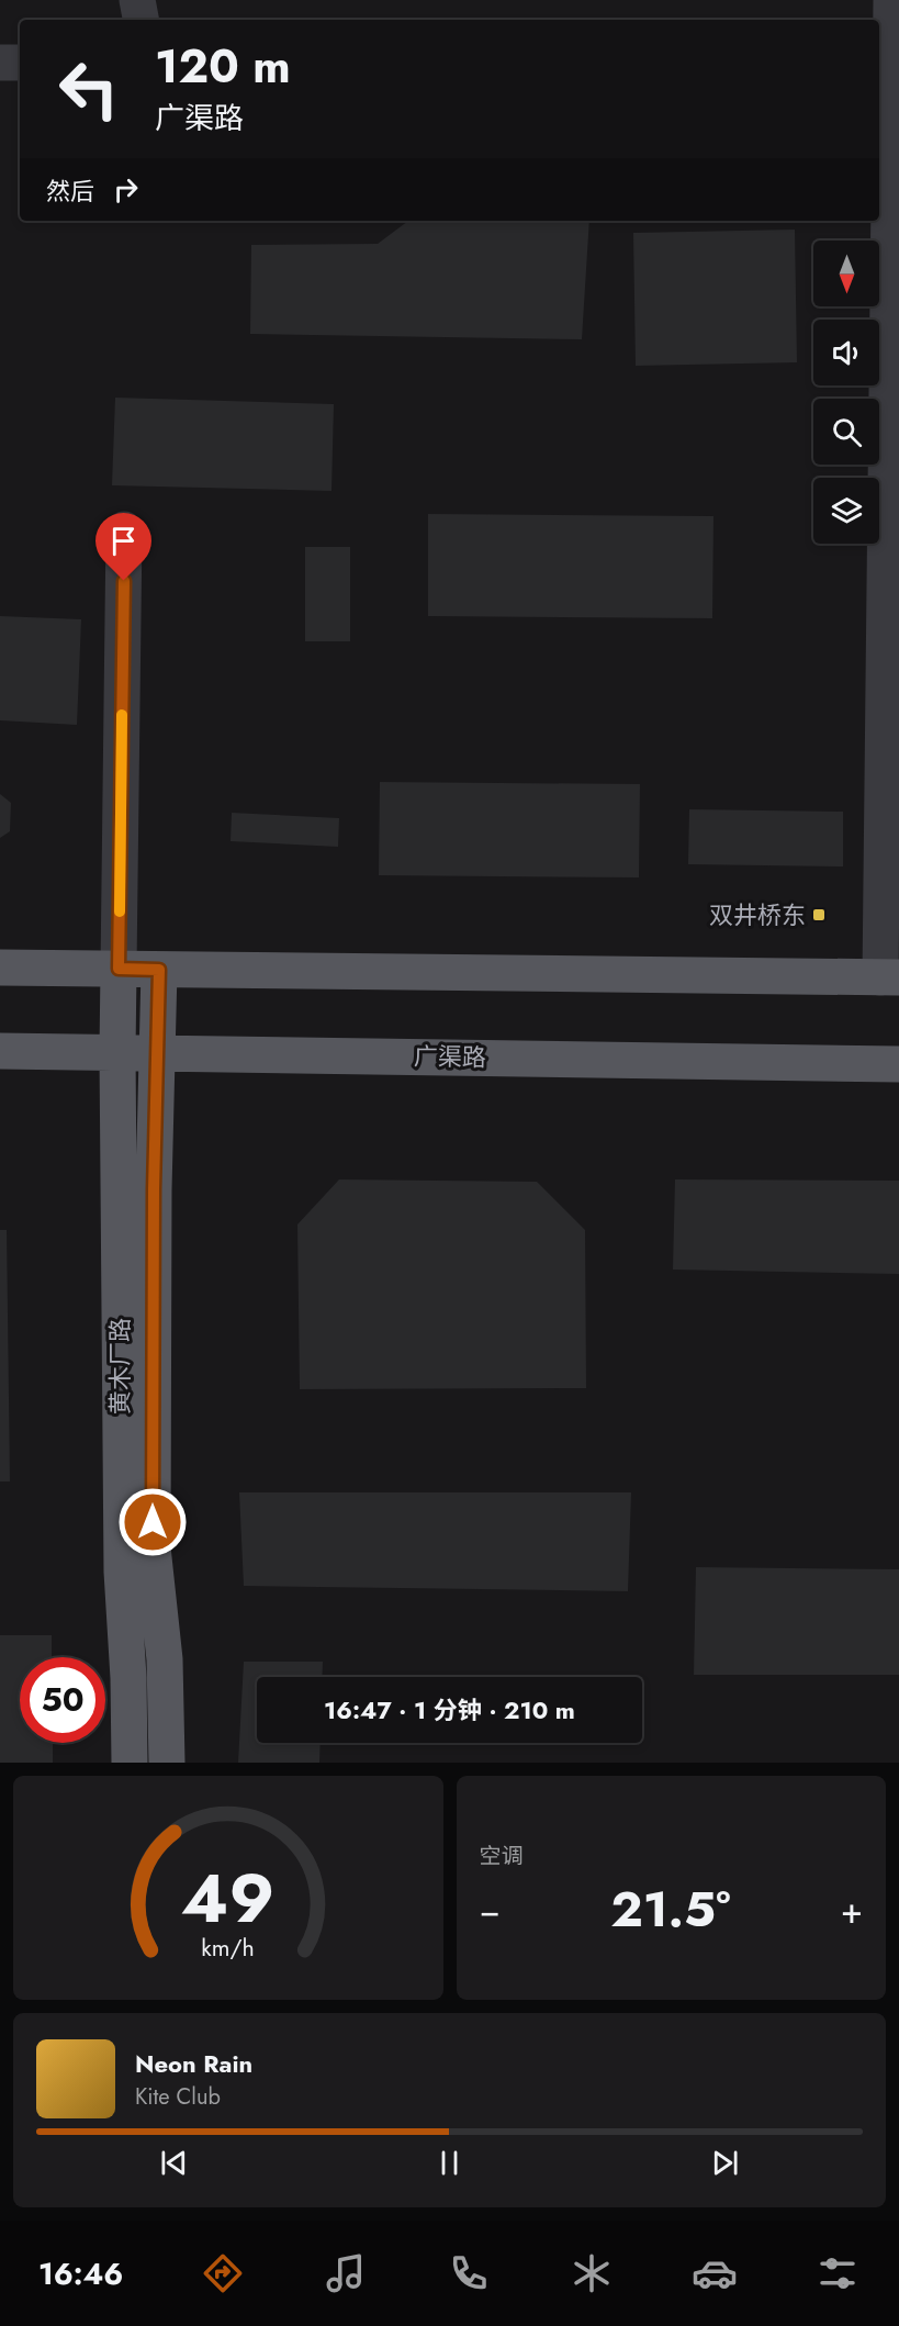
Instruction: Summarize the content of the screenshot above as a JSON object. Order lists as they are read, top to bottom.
{
  "streets": {
    "main road": ["广渠路", "黄木厂路"]
  },
  "crossings": [
    ["广渠路", "黄木厂路"]
  ],
  "places": {
    "transit": ["双井桥东"]
  },
  "north": "bottom",
  "page": {
    "turn": ["120 m", "广渠路"],
    "then": "然后",
    "limit": "50",
    "trip": "16:47 · 1 分钟 · 210 m",
    "tile": "空调",
    "heat": ["−", "21.5°", "+"],
    "song": ["Neon Rain", "Kite Club"],
    "tabs": "16:46",
    "gauge": ["49", "km/h"]
  }
}
